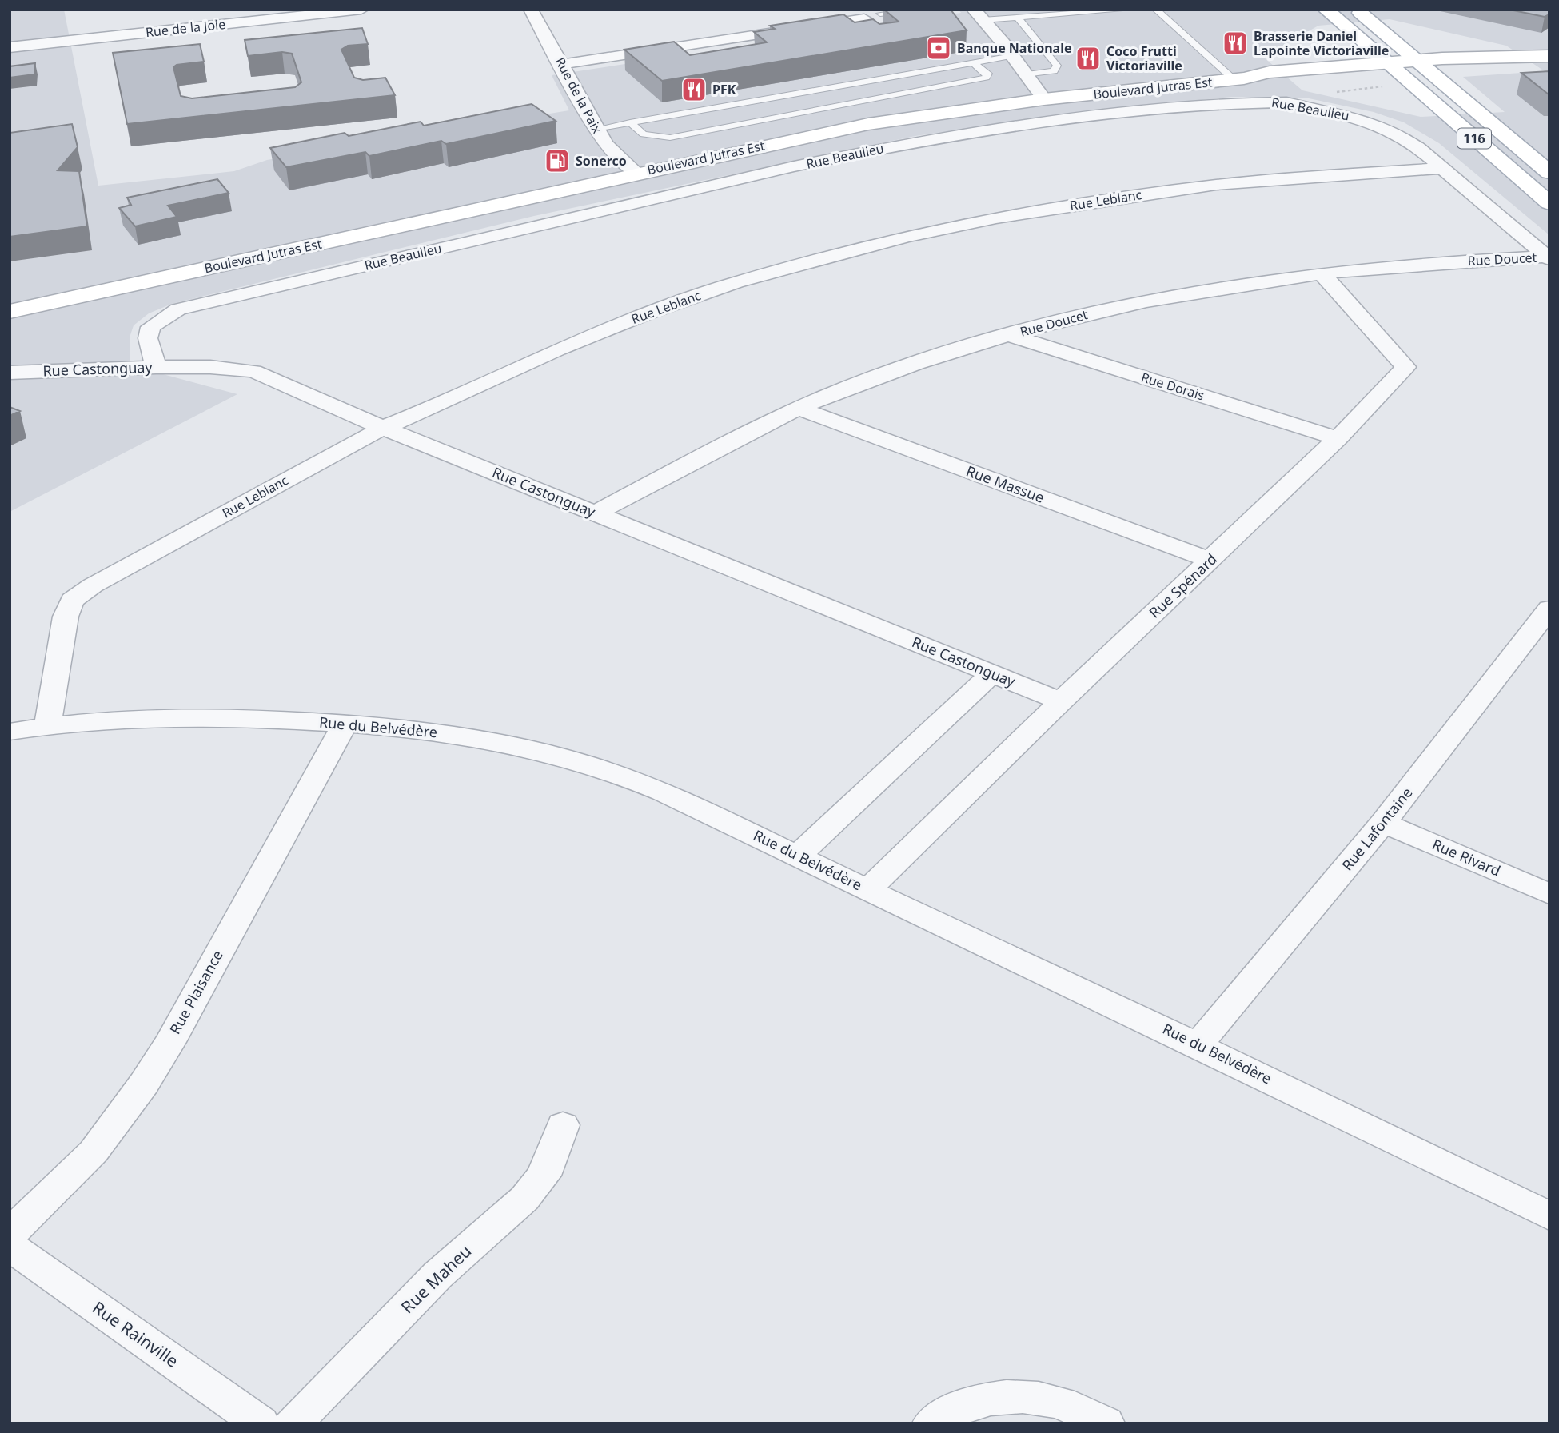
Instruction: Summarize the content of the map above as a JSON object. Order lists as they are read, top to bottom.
{
  "streets": {
    "main road": ["Boulevard Jutras Est", "116"],
    "street": [
      "Rue de la Joie",
      "Rue de la Paix",
      "Rue Beaulieu",
      "Rue Leblanc",
      "Rue Doucet",
      "Rue Castonguay",
      "Rue Dorais",
      "Rue Massue",
      "Rue Spénard",
      "Rue du Belvédère",
      "Rue Lafontaine",
      "Rue Rivard",
      "Rue Plaisance",
      "Rue Maheu",
      "Rue Rainville"
    ]
  },
  "crossings": [
    ["Boulevard Jutras Est", "Rue de la Paix"],
    ["Boulevard Jutras Est", "116"],
    ["Rue Beaulieu", "Rue Leblanc"],
    ["Rue Beaulieu", "Rue Doucet"],
    ["Rue Beaulieu", "Rue Castonguay"],
    ["Rue Leblanc", "Rue Castonguay"],
    ["Rue Leblanc", "Rue du Belvédère"],
    ["Rue Doucet", "Rue Castonguay"],
    ["Rue Doucet", "Rue Dorais"],
    ["Rue Doucet", "Rue Massue"],
    ["Rue Doucet", "Rue Spénard"],
    ["Rue Castonguay", "Rue Spénard"],
    ["Rue Dorais", "Rue Spénard"],
    ["Rue Massue", "Rue Spénard"],
    ["Rue Spénard", "Rue du Belvédère"],
    ["Rue du Belvédère", "Rue Lafontaine"],
    ["Rue du Belvédère", "Rue Plaisance"],
    ["Rue Lafontaine", "Rue Rivard"]
  ],
  "places": {
    "restaurant": ["Brasserie Daniel Lapointe Victoriaville", "Coco Frutti Victoriaville", "PFK"],
    "bank": ["Banque Nationale"],
    "fuel station": ["Sonerco"]
  }
}
